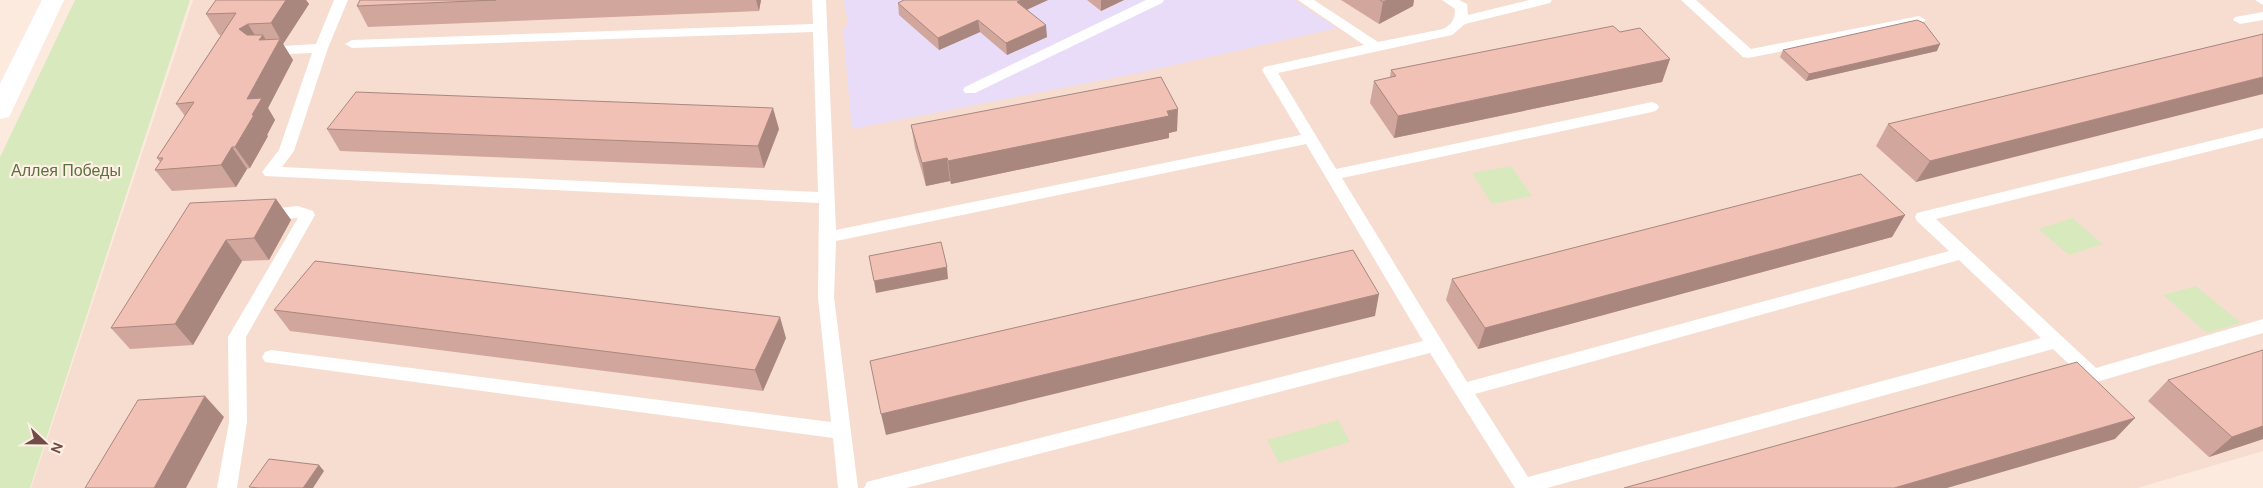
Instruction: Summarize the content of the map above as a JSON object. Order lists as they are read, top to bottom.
{
  "parks": ["Аллея Победы"],
  "north": "right"
}
